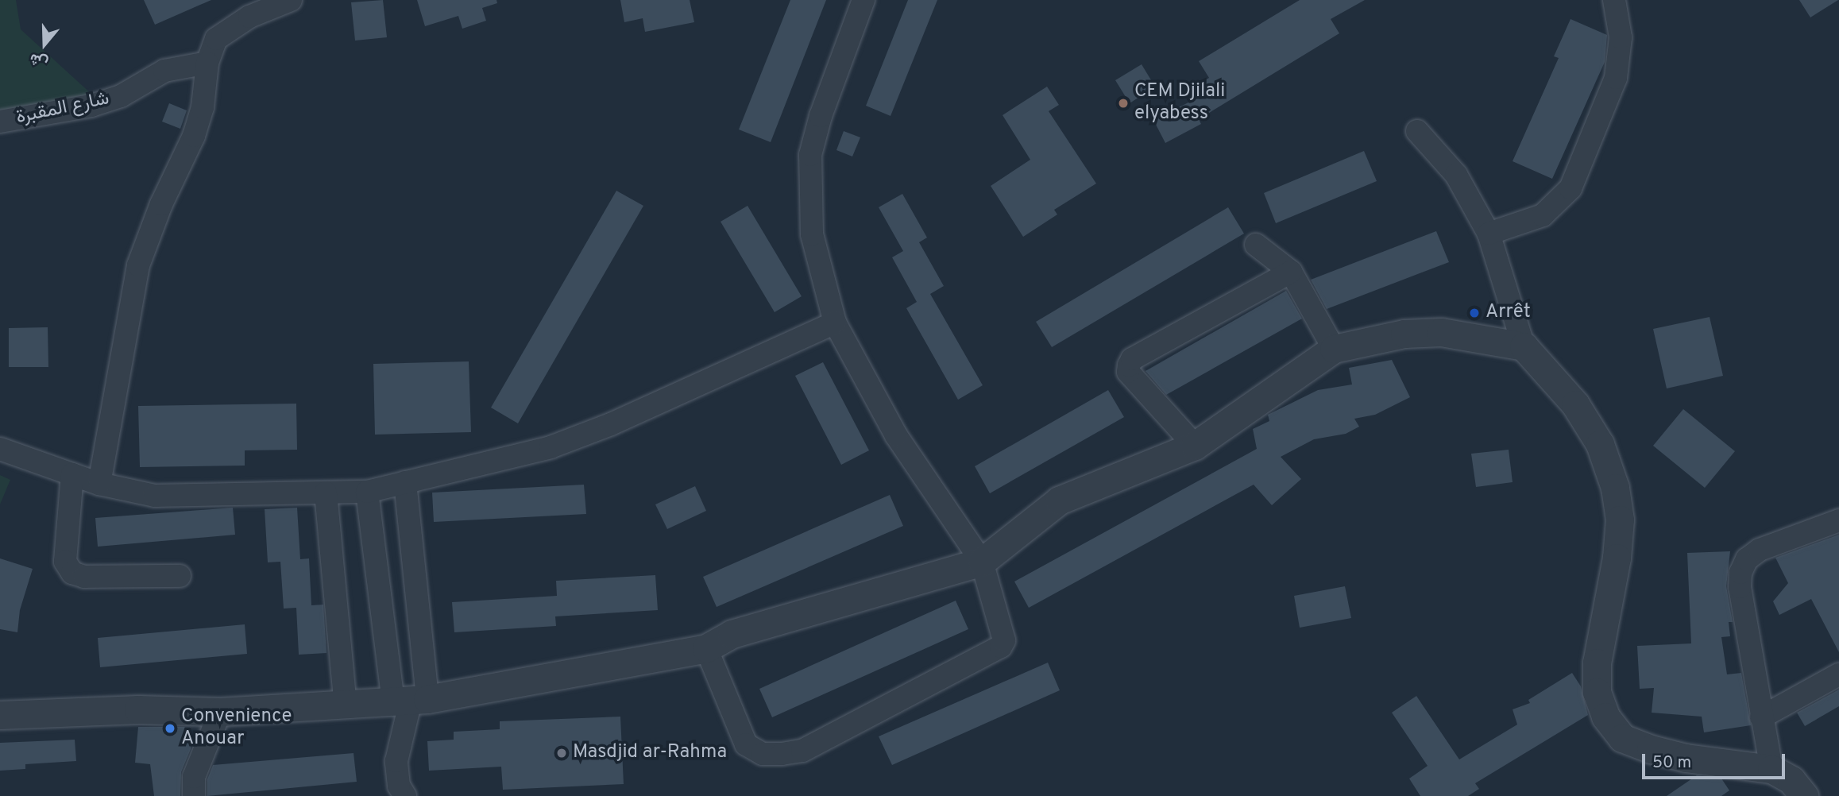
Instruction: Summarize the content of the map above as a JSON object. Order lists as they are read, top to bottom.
{
  "streets": {
    "street": ["شارع المقبرة"]
  },
  "places": [
    "CEM Djilali elyabess",
    "Arrêt",
    "Convenience Anouar",
    "Masdjid ar-Rahma"
  ],
  "scale_bar": "50 m",
  "north": "bottom"
}
